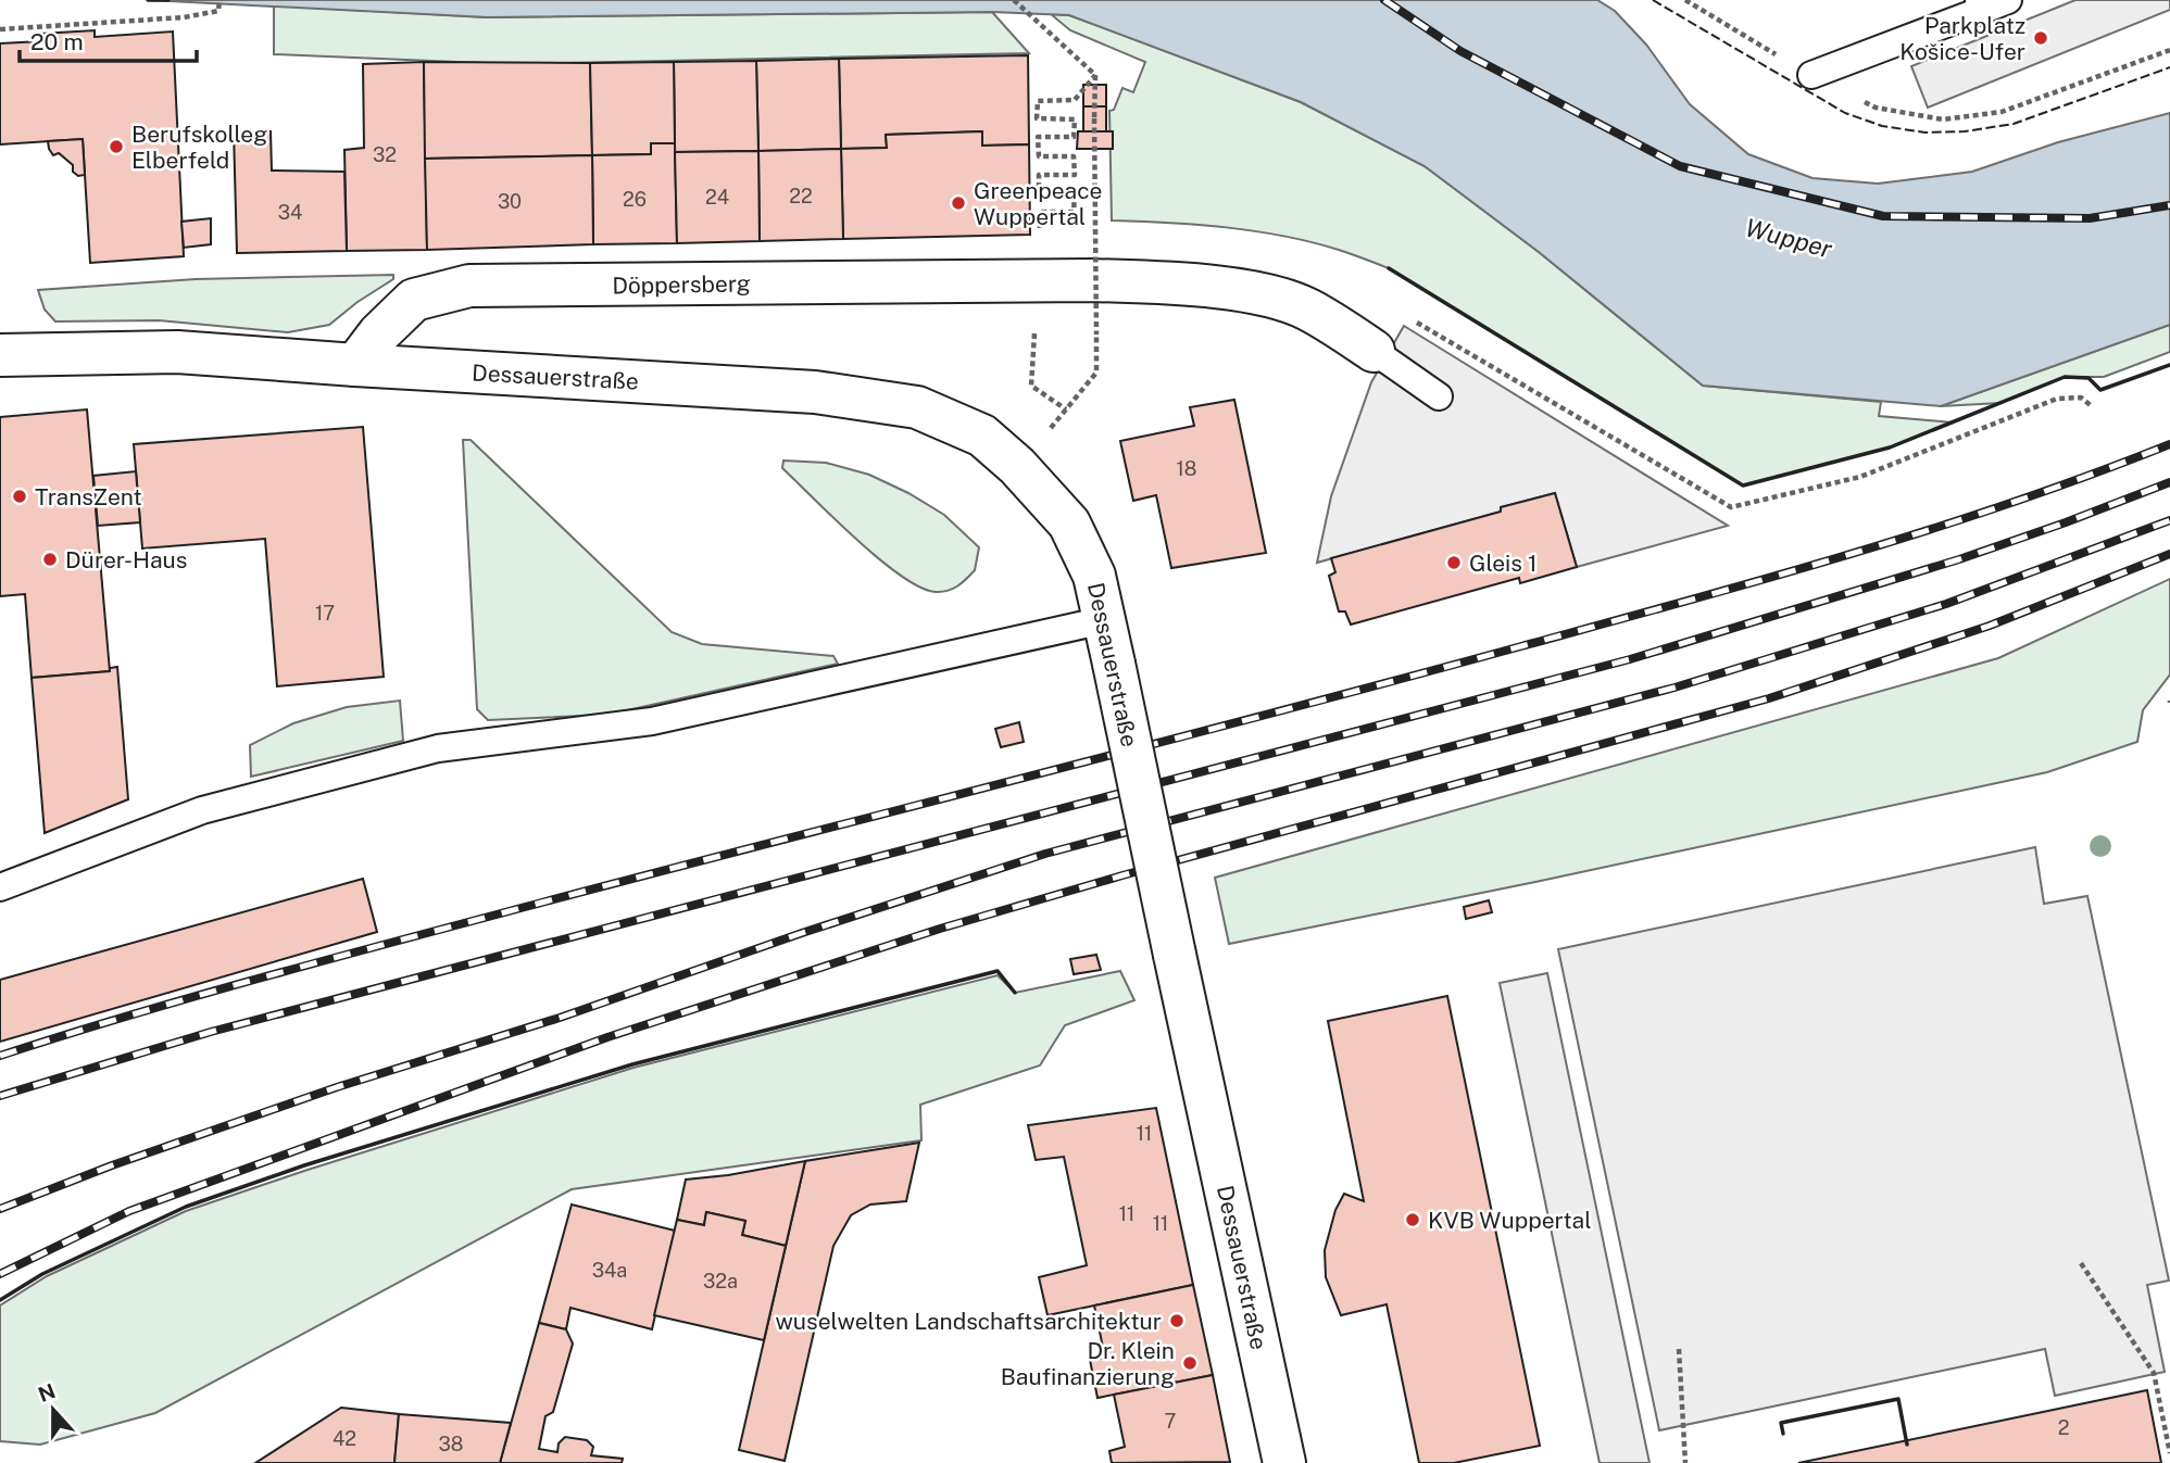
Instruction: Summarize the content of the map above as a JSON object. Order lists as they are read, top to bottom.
{
  "streets": {
    "street": ["Döppersberg", "Dessauerstraße"]
  },
  "crossings": [
    ["Döppersberg", "Dessauerstraße"]
  ],
  "water": ["Wupper"],
  "places": [
    "Parkplatz Košice-Ufer",
    "Berufskolleg Elberfeld",
    "Greenpeace Wuppertal",
    "TransZent",
    "Dürer-Haus",
    "Gleis 1",
    "KVB Wuppertal",
    "wuselwelten Landschaftsarchitektur",
    "Dr. Klein Baufinanzierung"
  ],
  "house_numbers": [
    "32",
    "22",
    "24",
    "26",
    "30",
    "34",
    "18",
    "17",
    "11",
    "11",
    "11",
    "34a",
    "32a",
    "7",
    "2",
    "42",
    "38"
  ],
  "scale_bar": "20 m",
  "north": "top"
}
